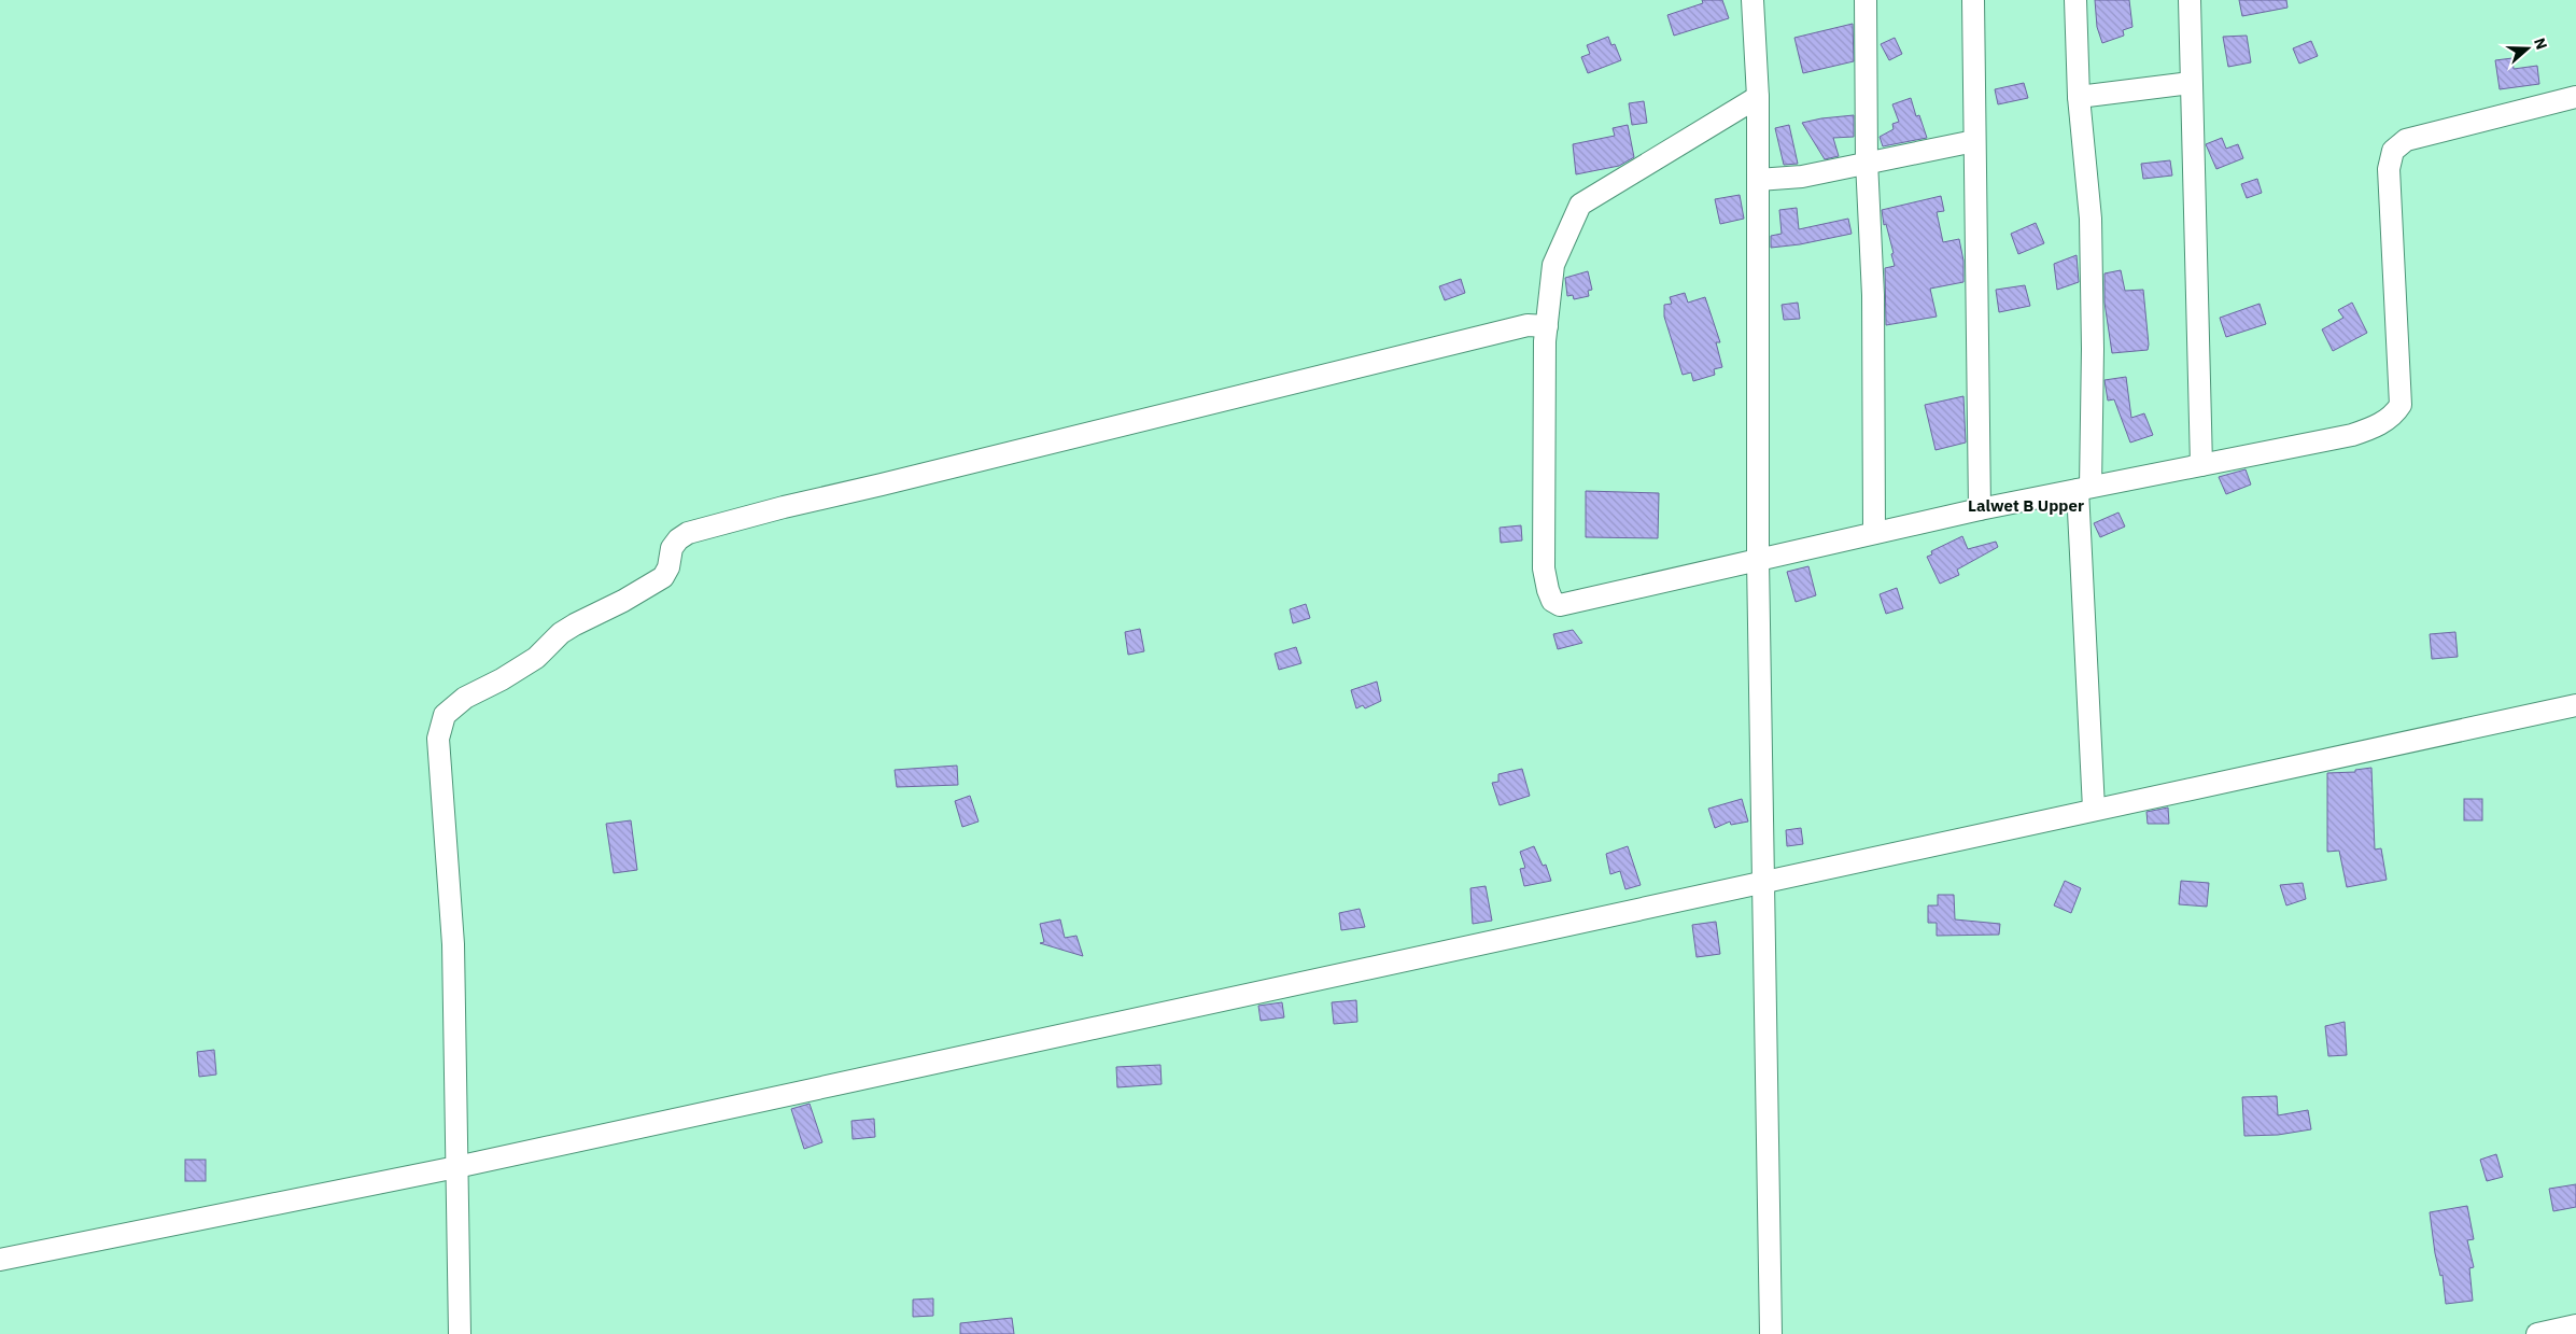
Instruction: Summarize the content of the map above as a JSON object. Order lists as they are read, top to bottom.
{
  "districts": ["Lalwet B Upper"],
  "north": "right"
}
